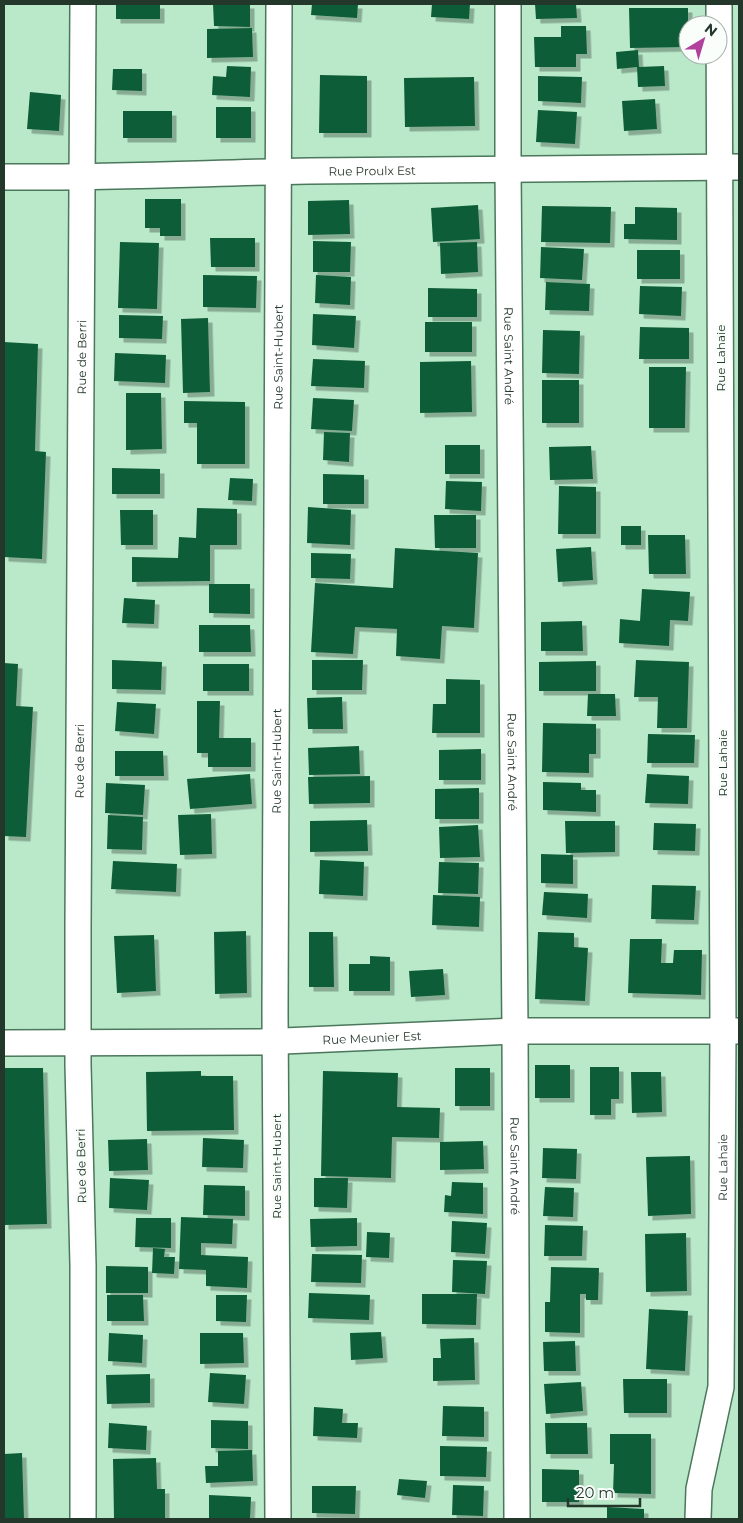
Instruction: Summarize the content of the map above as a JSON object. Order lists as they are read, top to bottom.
{
  "streets": {
    "street": [
      "Rue Proulx Est",
      "Rue de Berri",
      "Rue Saint-Hubert",
      "Rue Saint André",
      "Rue Lahaie",
      "Rue Meunier Est"
    ]
  },
  "crossings": [
    ["Rue Proulx Est", "Rue de Berri"],
    ["Rue Proulx Est", "Rue Saint-Hubert"],
    ["Rue Proulx Est", "Rue Saint André"],
    ["Rue Proulx Est", "Rue Lahaie"],
    ["Rue de Berri", "Rue Meunier Est"],
    ["Rue Saint-Hubert", "Rue Meunier Est"],
    ["Rue Saint André", "Rue Meunier Est"],
    ["Rue Lahaie", "Rue Meunier Est"]
  ],
  "scale_bar": "20 m",
  "north": "top right"
}
